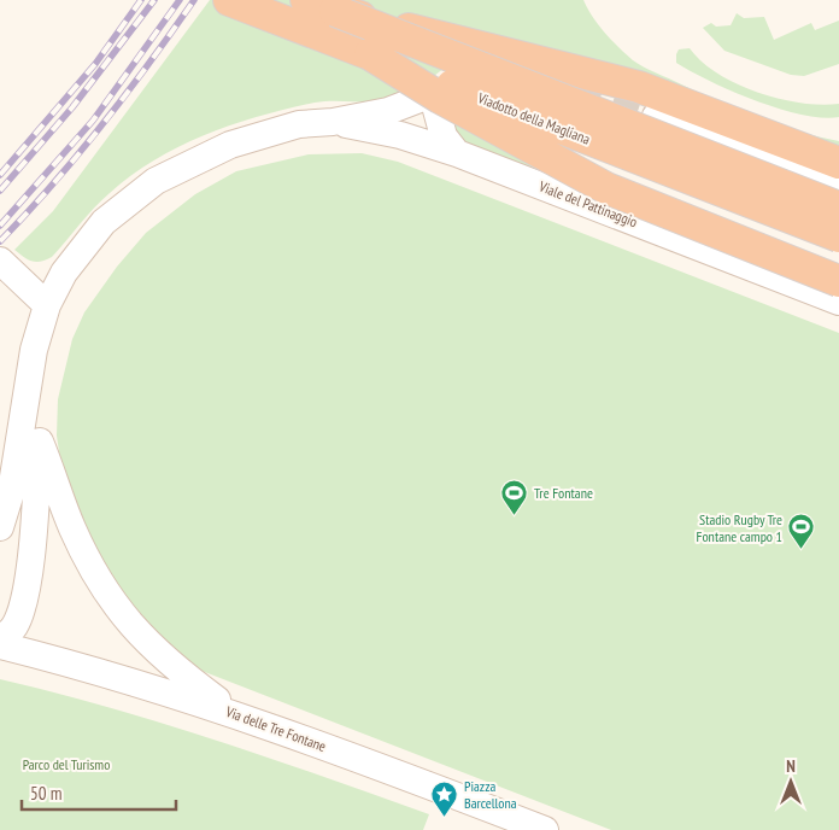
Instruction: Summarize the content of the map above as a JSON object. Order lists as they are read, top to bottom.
{
  "streets": {
    "highway": ["Viadotto della Magliana"],
    "main road": ["Viale del Pattinaggio", "Via delle Tre Fontane"]
  },
  "parks": ["Parco del Turismo"],
  "places": {
    "sports": ["Tre Fontane", "Stadio Rugby Tre Fontane campo 1"],
    "place": ["Piazza Barcellona"]
  },
  "scale_bar": "50 m",
  "north": "top"
}
